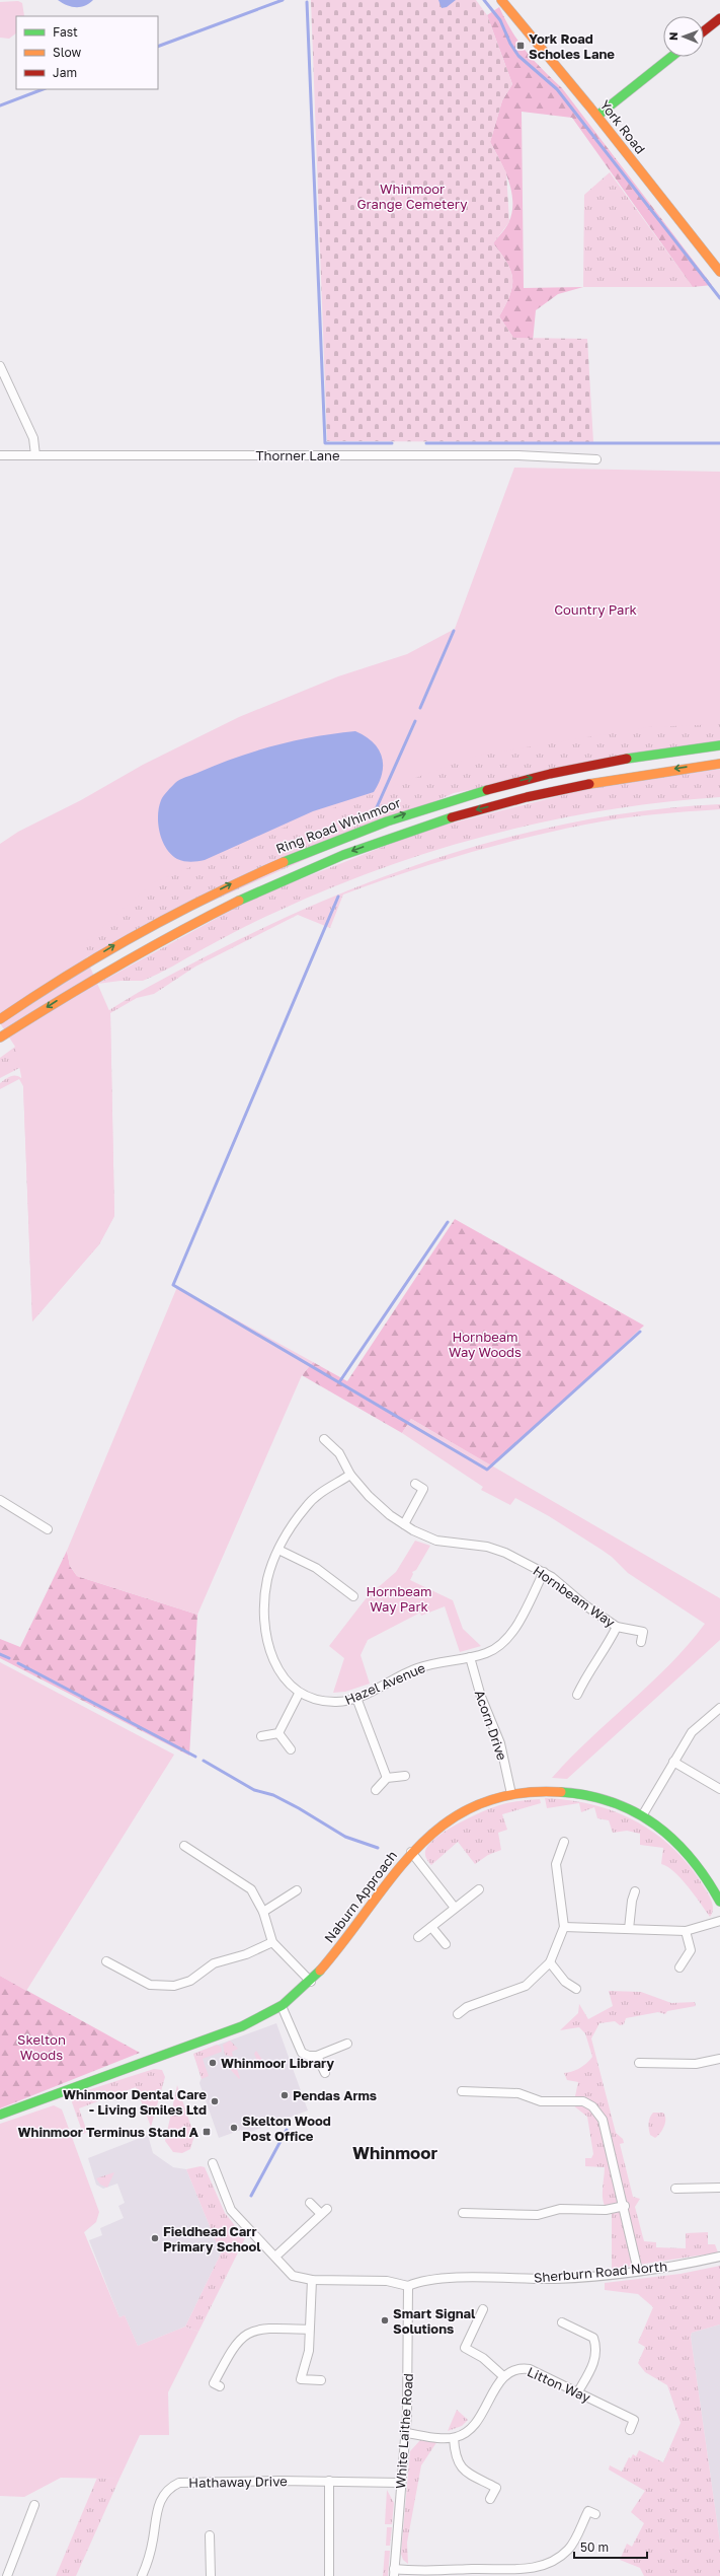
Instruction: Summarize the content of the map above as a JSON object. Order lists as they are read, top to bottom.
{
  "streets": {
    "main road": ["York Road", "Ring Road Whinmoor", "Naburn Approach"],
    "street": [
      "Thorner Lane",
      "Hornbeam Way",
      "Hazel Avenue",
      "Acorn Drive",
      "Sherburn Road North",
      "Litton Way",
      "White Laithe Road",
      "Hathaway Drive"
    ]
  },
  "crossings": [
    ["Hornbeam Way", "Hazel Avenue"],
    ["Hazel Avenue", "Acorn Drive"],
    ["Acorn Drive", "Naburn Approach"],
    ["Sherburn Road North", "White Laithe Road"],
    ["White Laithe Road", "Hathaway Drive"]
  ],
  "districts": ["Whinmoor"],
  "parks": [
    "Whinmoor Grange Cemetery",
    "Country Park",
    "Hornbeam Way Woods",
    "Hornbeam Way Park",
    "Skelton Woods"
  ],
  "places": {
    "transit": ["York Road Scholes Lane", "Whinmoor Terminus Stand A"],
    "other": [
      "Whinmoor Library",
      "Pendas Arms",
      "Whinmoor Dental Care - Living Smiles Ltd",
      "Skelton Wood Post Office",
      "Fieldhead Carr Primary School",
      "Smart Signal Solutions"
    ]
  },
  "legend": ["Fast", "Slow", "Jam"],
  "scale_bar": "50 m",
  "north": "left"
}
